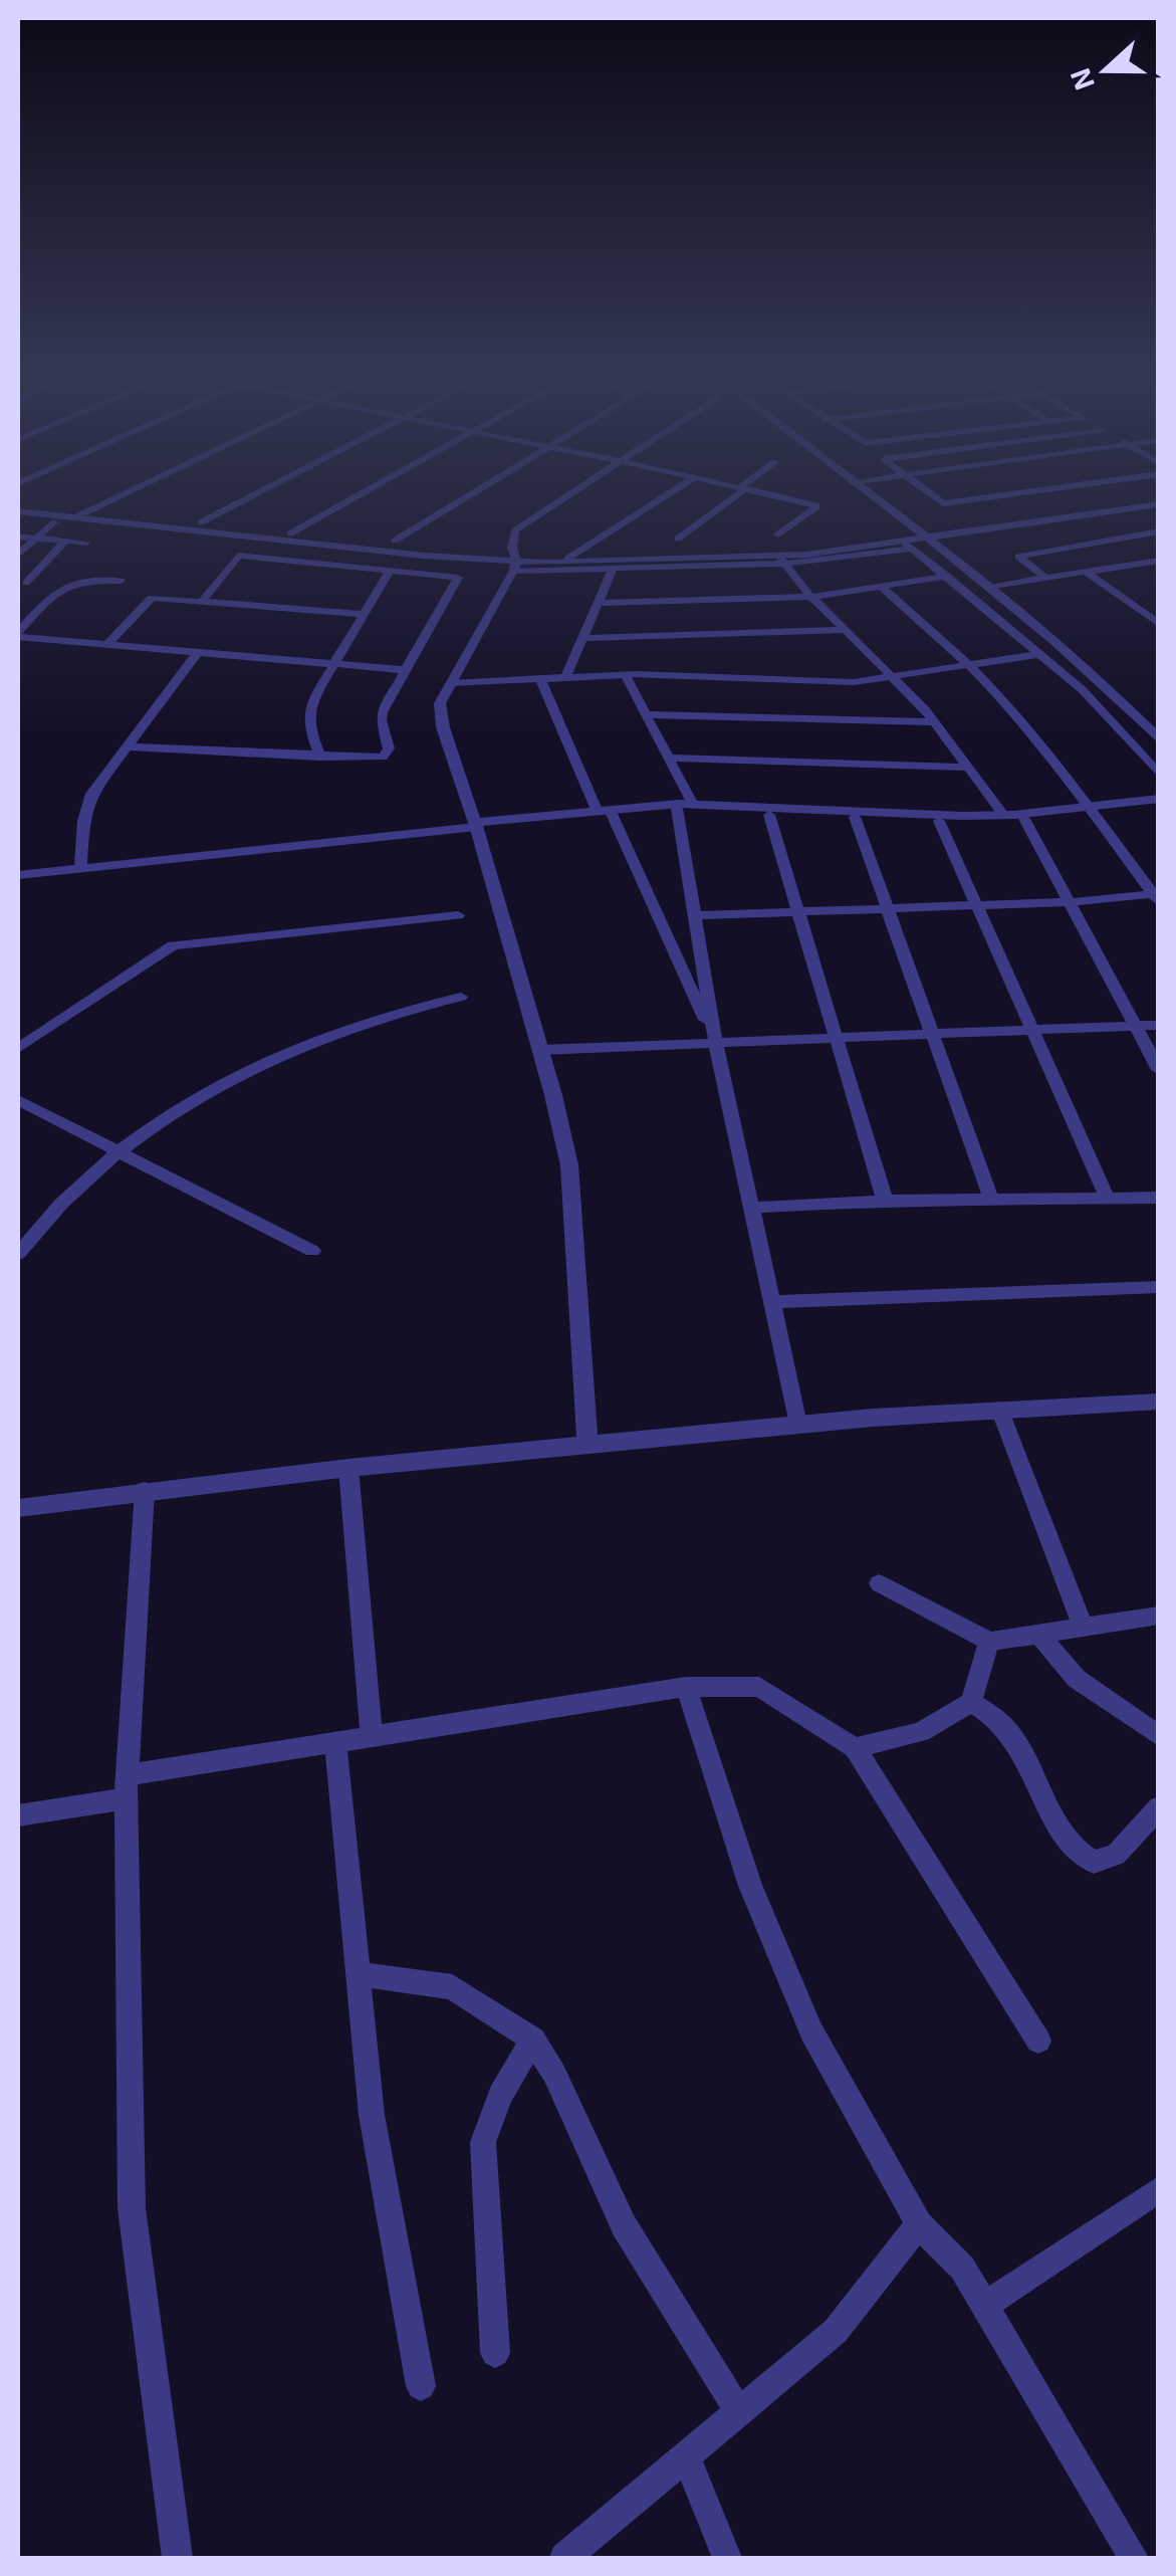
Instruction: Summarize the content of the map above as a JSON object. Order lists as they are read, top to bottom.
{
  "north": "left"
}
